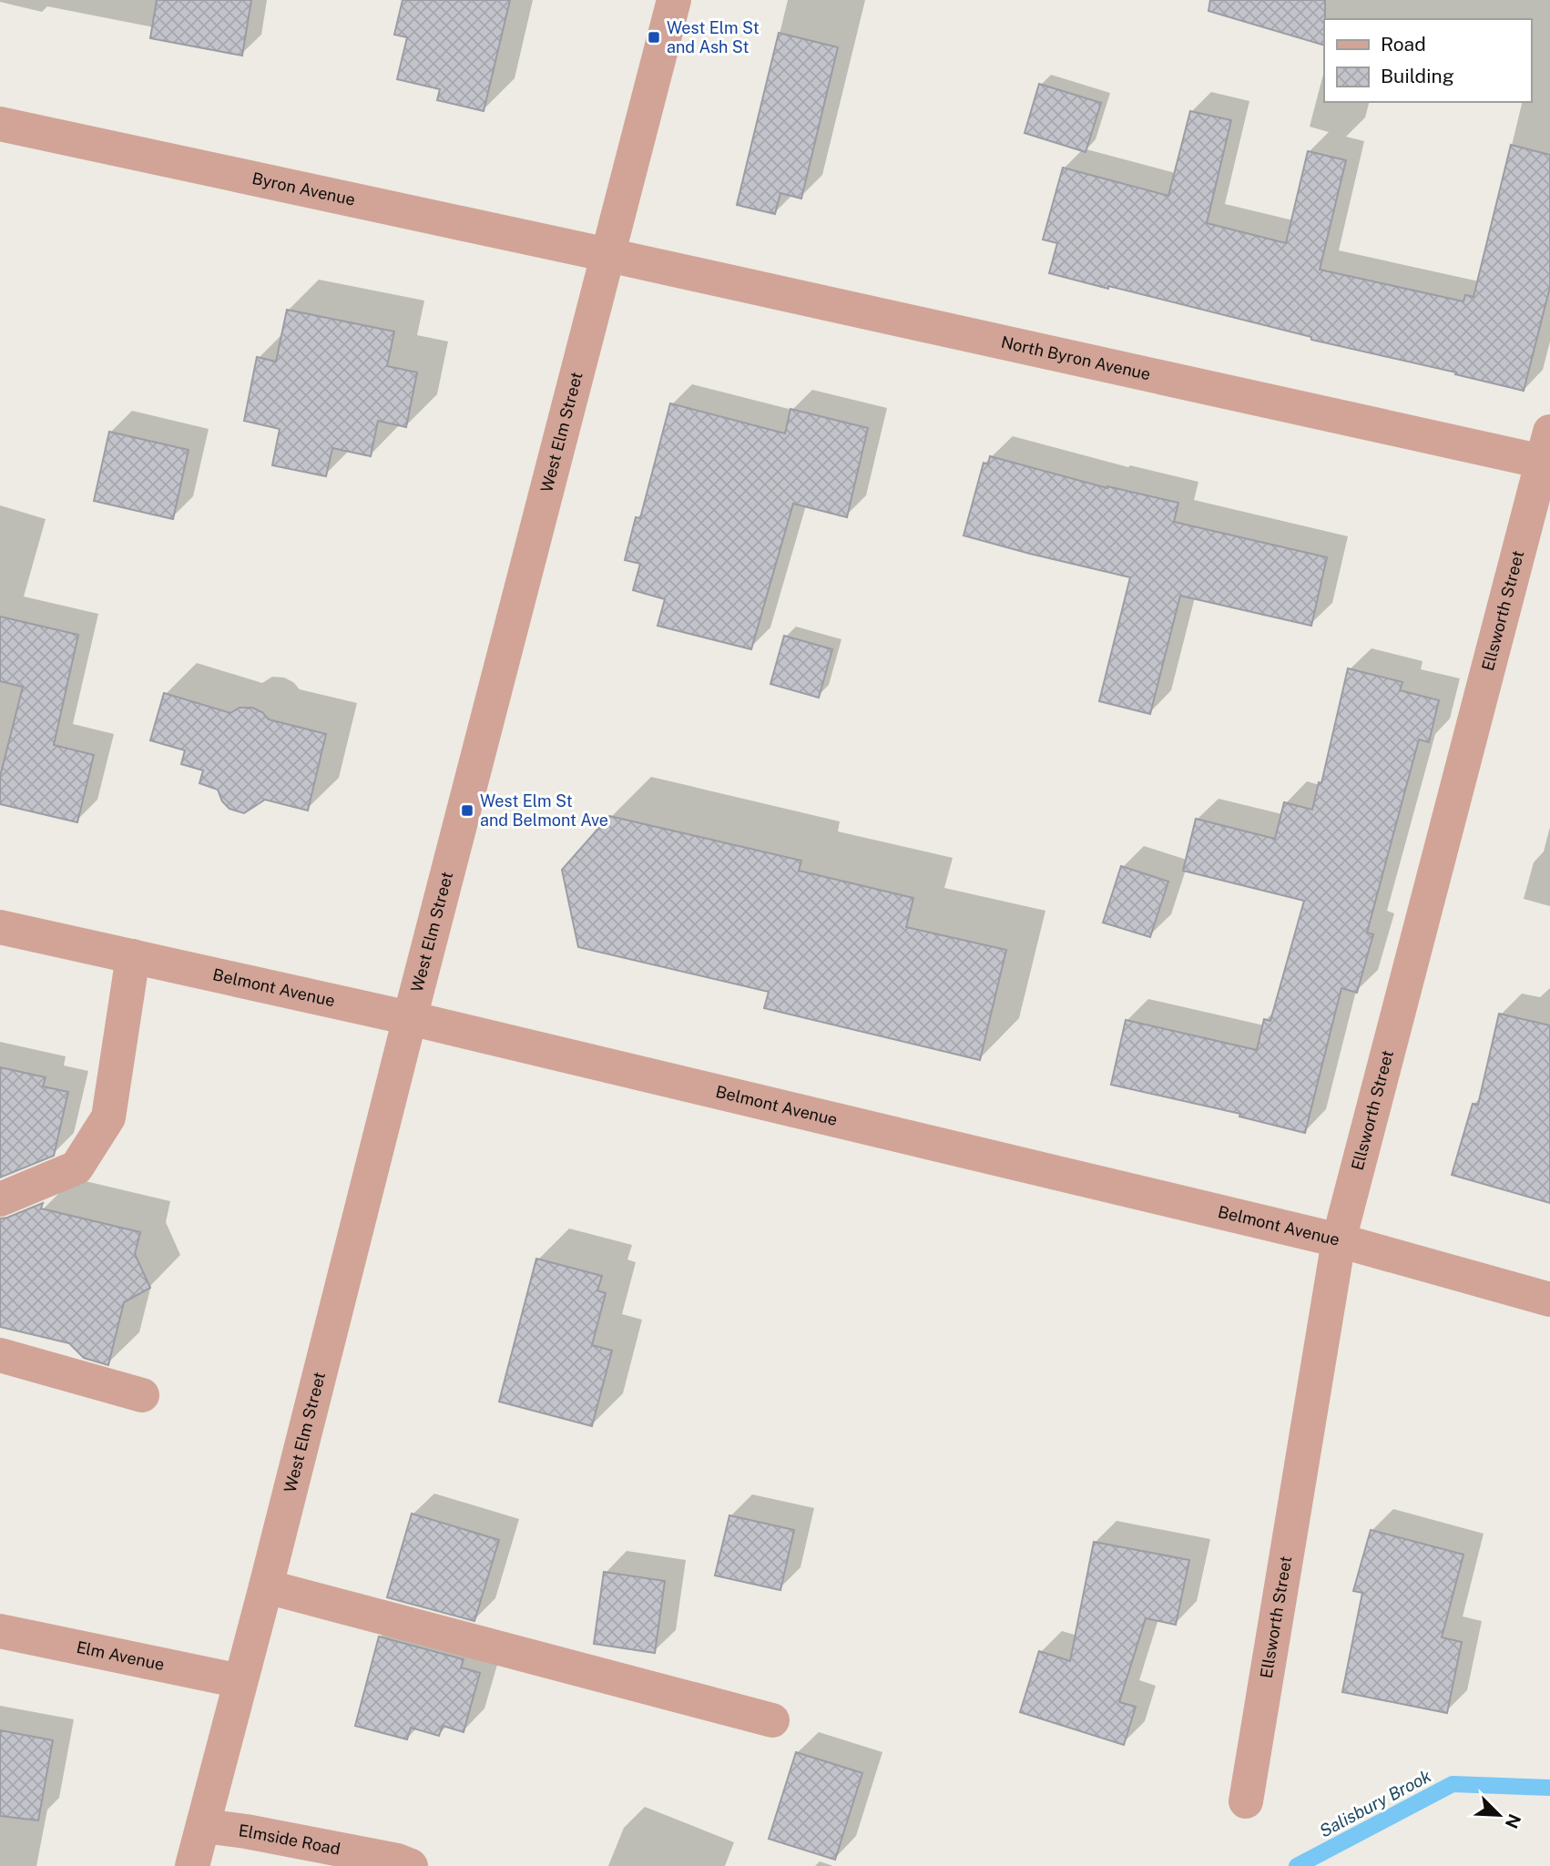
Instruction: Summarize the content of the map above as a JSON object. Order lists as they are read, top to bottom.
{
  "streets": {
    "street": [
      "Byron Avenue",
      "North Byron Avenue",
      "West Elm Street",
      "Ellsworth Street",
      "Belmont Avenue",
      "Elm Avenue",
      "Elmside Road"
    ]
  },
  "crossings": [
    ["Byron Avenue", "North Byron Avenue"],
    ["Byron Avenue", "West Elm Street"],
    ["North Byron Avenue", "West Elm Street"],
    ["North Byron Avenue", "Ellsworth Street"],
    ["West Elm Street", "Belmont Avenue"],
    ["West Elm Street", "Elm Avenue"],
    ["West Elm Street", "Elmside Road"],
    ["Ellsworth Street", "Belmont Avenue"]
  ],
  "water": ["Salisbury Brook"],
  "places": {
    "transit": ["West Elm St and Ash St", "West Elm St and Belmont Ave"]
  },
  "legend": ["Road", "Building"],
  "north": "bottom right"
}
